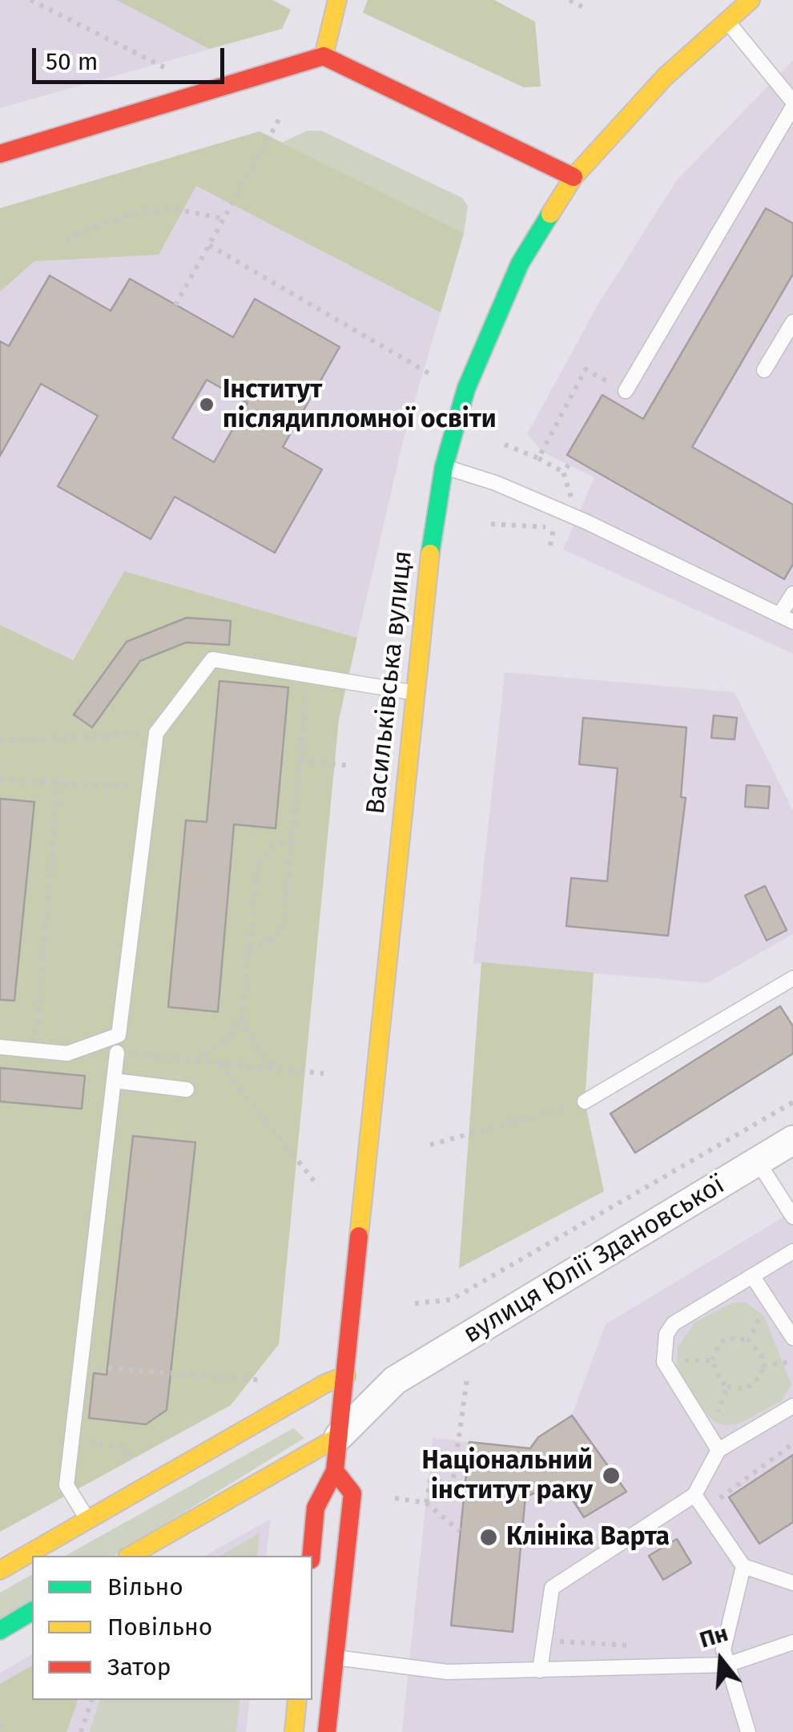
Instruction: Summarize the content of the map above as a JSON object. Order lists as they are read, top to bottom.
{
  "streets": {
    "main road": ["Васильківська вулиця", "вулиця Юлії Здановської"]
  },
  "crossings": [
    ["Васильківська вулиця", "вулиця Юлії Здановської"]
  ],
  "places": ["Інститут післядипломної освіти", "Національний інститут раку", "Клініка Варта"],
  "legend": ["Вільно", "Повільно", "Затор"],
  "scale_bar": "50 m",
  "north": "top"
}
